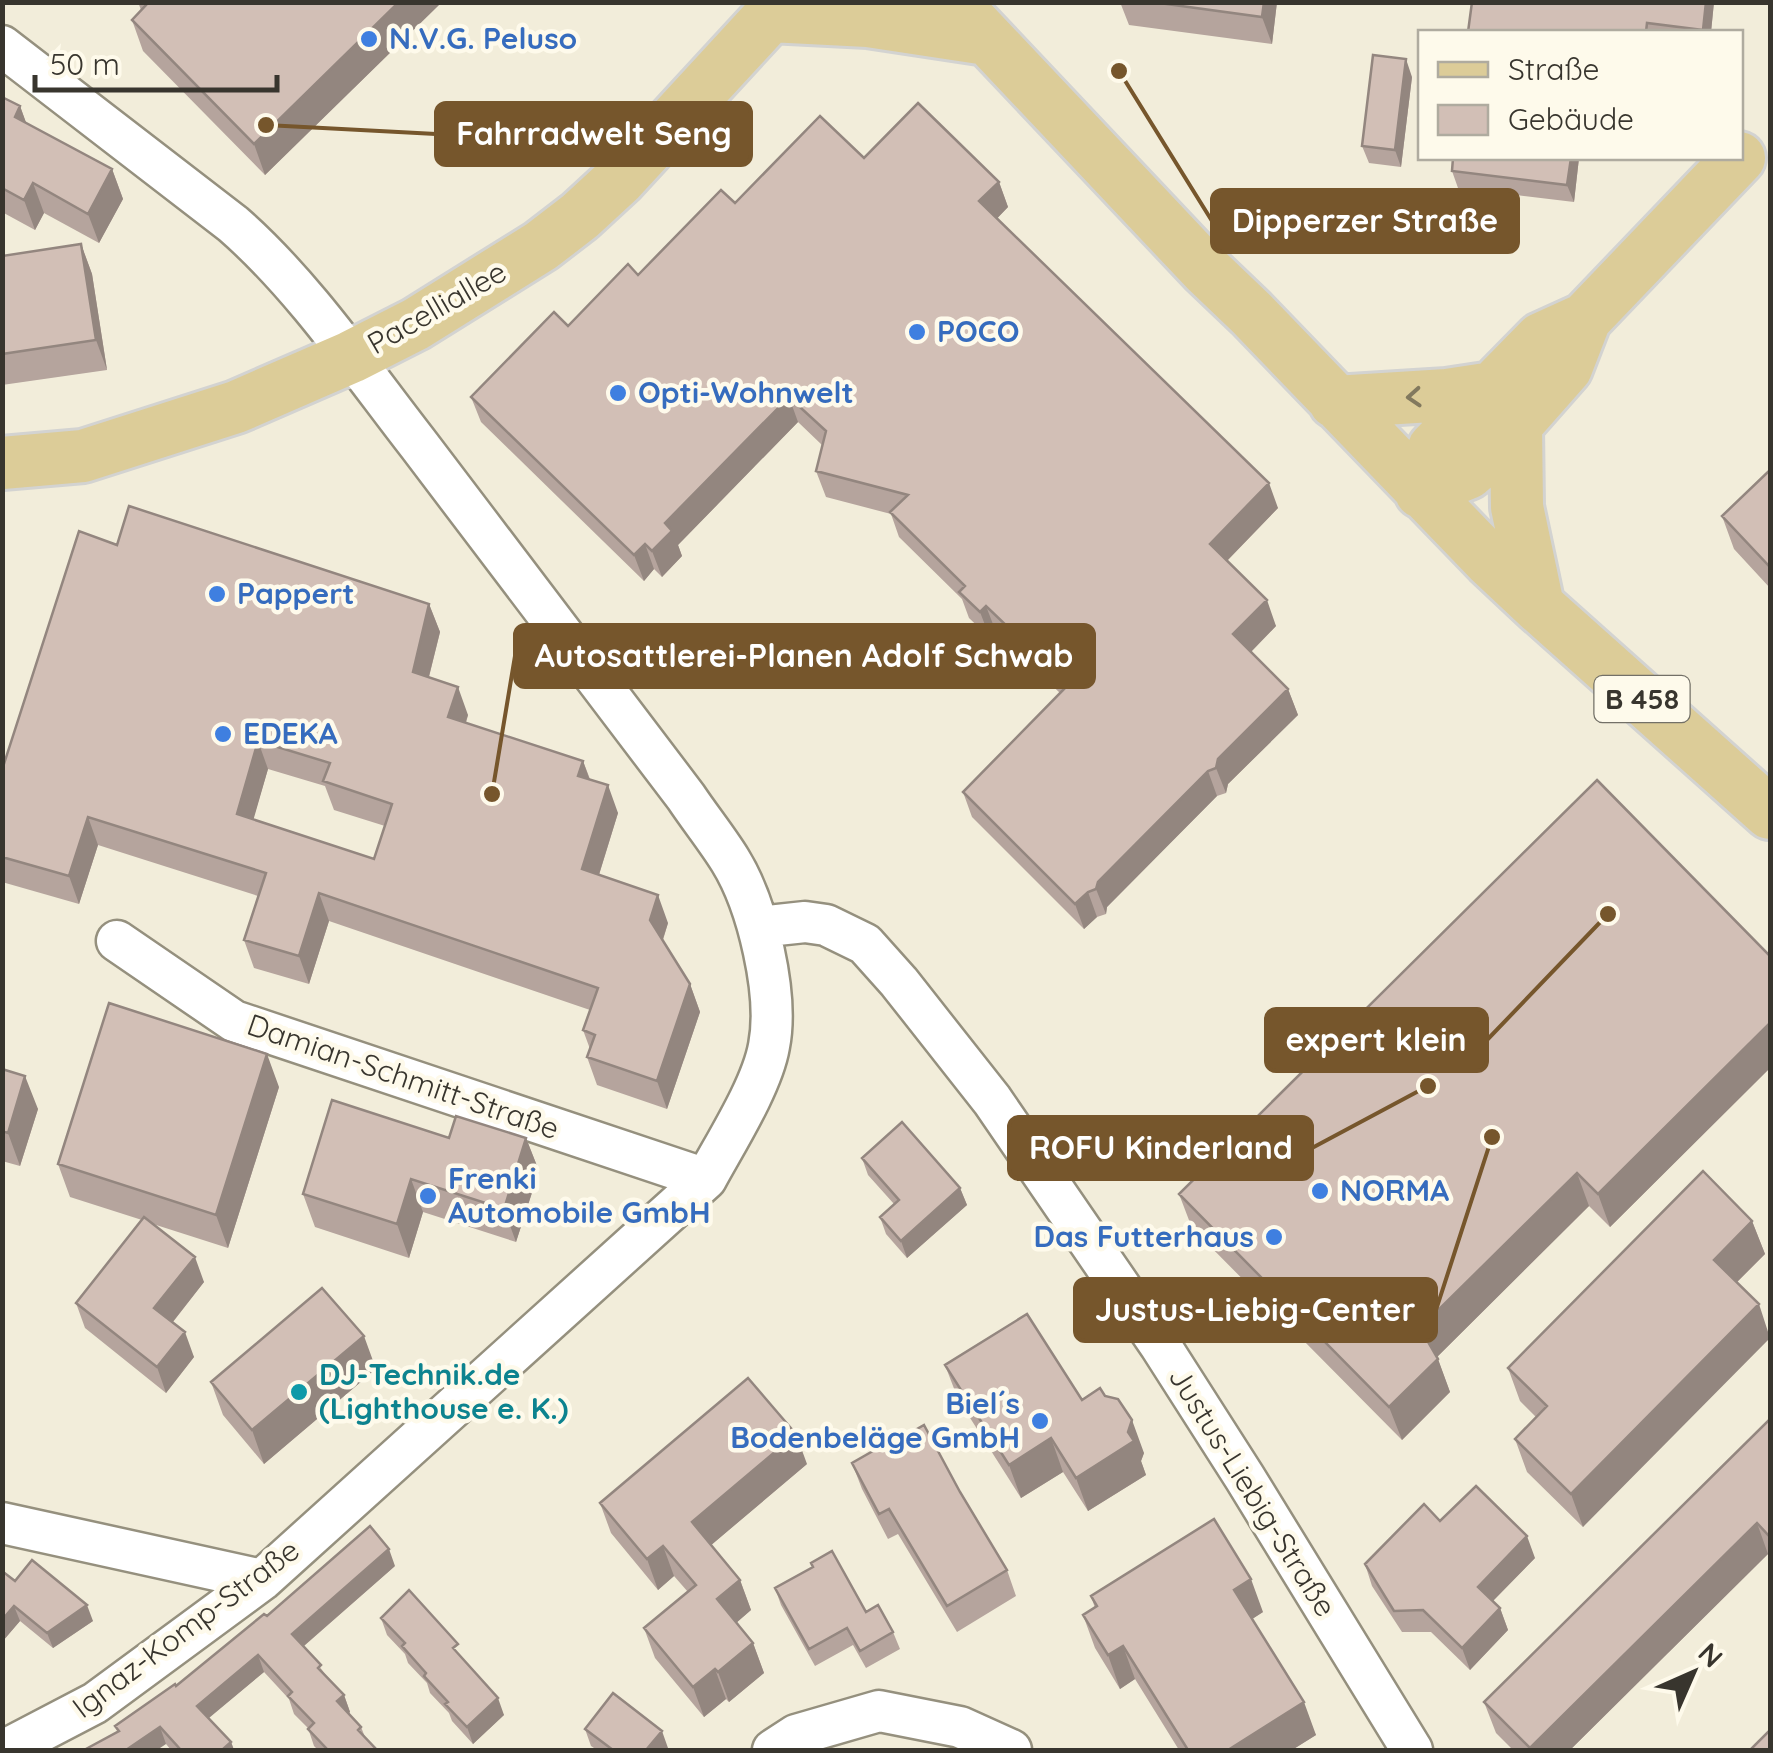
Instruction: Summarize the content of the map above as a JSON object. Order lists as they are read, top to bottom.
{
  "streets": {
    "main road": ["Pacelliallee", "B 458"],
    "street": ["Damian-Schmitt-Straße", "Justus-Liebig-Straße", "Ignaz-Komp-Straße"]
  },
  "crossings": [
    ["Pacelliallee", "Ignaz-Komp-Straße"],
    ["Damian-Schmitt-Straße", "Ignaz-Komp-Straße"],
    ["Justus-Liebig-Straße", "Ignaz-Komp-Straße"]
  ],
  "places": [
    "N.V.G. Peluso",
    "Dipperzer Straße",
    "Fahrradwelt Seng",
    "POCO",
    "Opti-Wohnwelt",
    "Pappert",
    "EDEKA",
    "Autosattlerei-Planen Adolf Schwab",
    "expert klein",
    "ROFU Kinderland",
    "Justus-Liebig-Center",
    "NORMA",
    "Frenki Automobile GmbH",
    "Das Futterhaus",
    "DJ-Technik.de (Lighthouse e. K.)",
    "Biel´s Bodenbeläge GmbH"
  ],
  "legend": ["Straße", "Gebäude"],
  "scale_bar": "50 m",
  "north": "top right"
}
